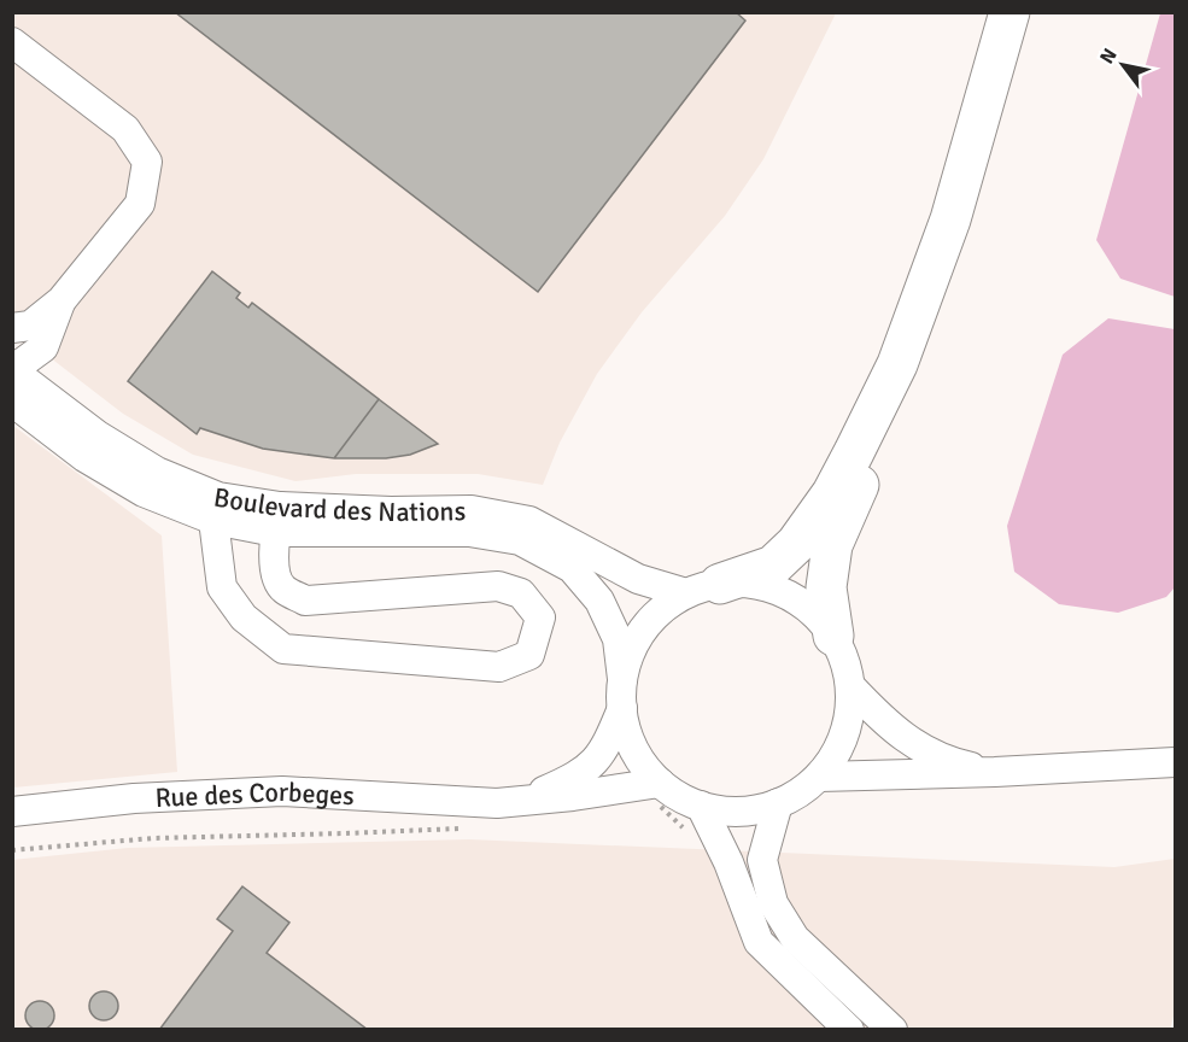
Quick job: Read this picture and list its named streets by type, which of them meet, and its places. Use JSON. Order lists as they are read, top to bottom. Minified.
{"streets":{"street":["Boulevard des Nations","Rue des Corbeges"]},"crossings":[["Boulevard des Nations","Rue des Corbeges"]],"north":"top left"}
